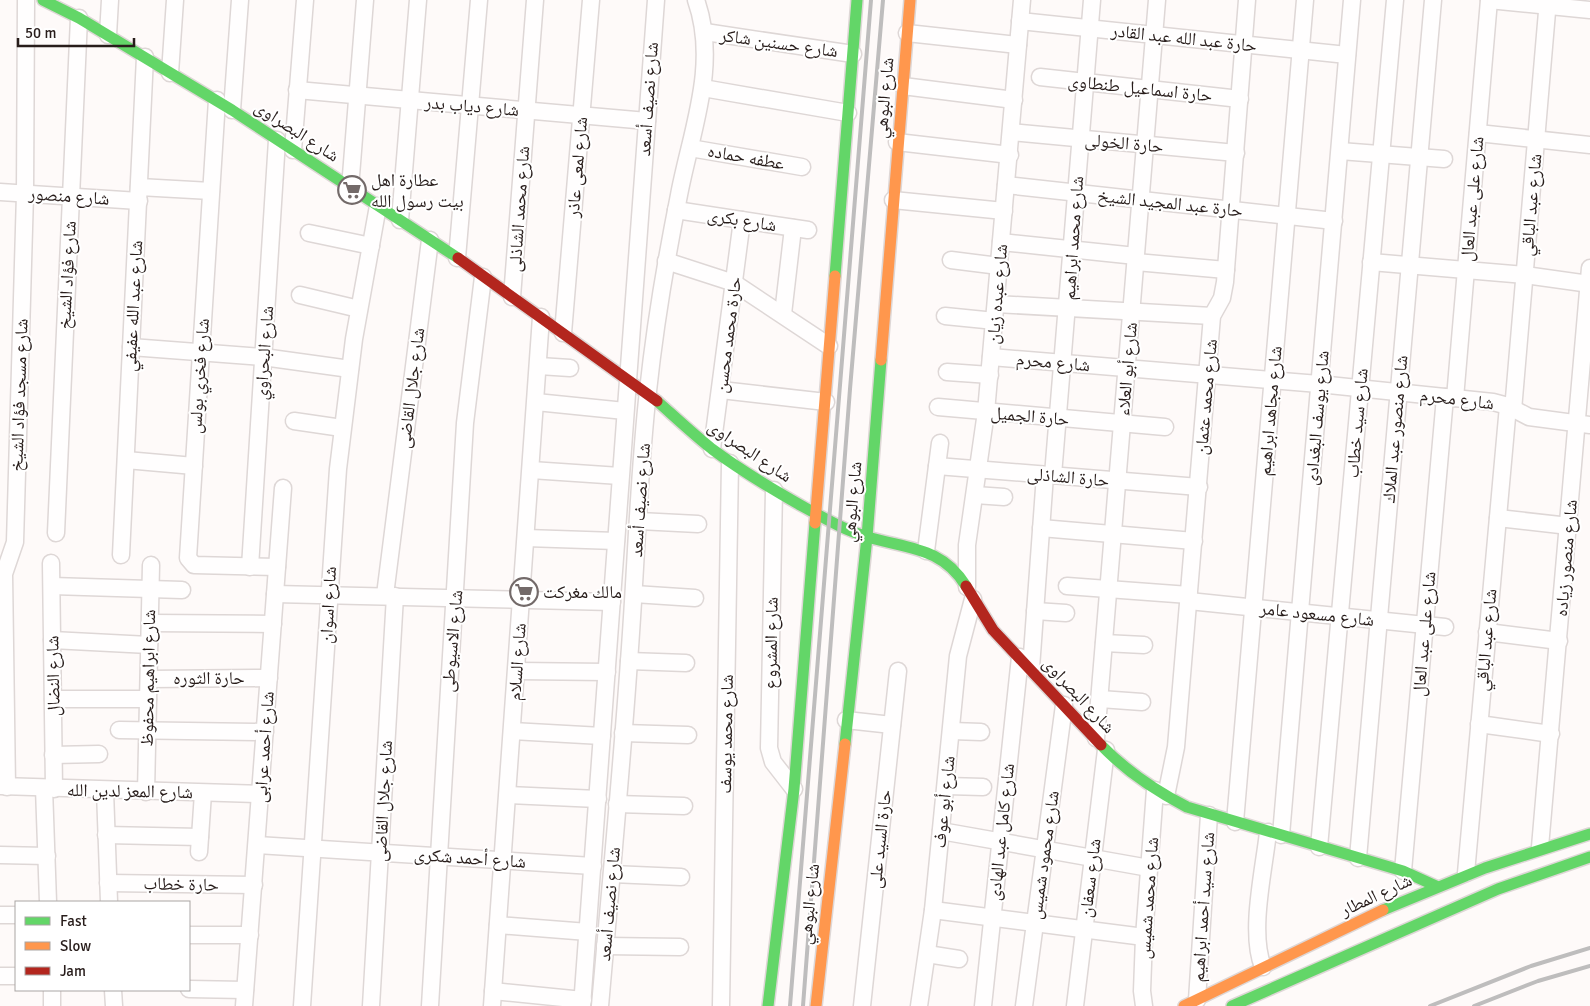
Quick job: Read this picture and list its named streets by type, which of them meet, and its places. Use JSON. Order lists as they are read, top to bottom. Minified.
{"streets":{"street":["حارة عبد الله عبد القادر","شارع حسنين شاكر","حارة اسماعيل طنطاوى","شارع البوهي","شارع نصيف أسعد","شارع دياب بدر","شارع البصراوى","حارة الخولى","عطفه حماده","شارع لمعى عاذر","شارع منصور","شارع على عبد العال","حارة عبد المجيد الشيخ","شارع عبد الباقي","شارع محمد الشاذلى","شارع بكرى","شارع محمد ابراهيم","شارع فؤاد الشيخ","شارع عبده زيان","شارع عبد الله عفيفي","حارة محمد محسن","شارع البحراوي","شارع محرم","شارع أبو العلاء","شارع فخري بولس","شارع جلال القاضى","شارع مسجد فؤاد الشيخ","شارع محمد عثمان","شارع مجاهد ابراهيم","حارة الجميل","شارع يوسف البغدادى","شارع سيد خطاب","شارع منصور عبد الملاك","حارة الشاذلى","شارع منصور زياده","شارع اسوان","شارع مسعود عامر","شارع الاسيوطى","شارع المشروع","شارع السلام","شارع النضال","شارع ابراهيم محفوظ","حارة الثوره","شارع محمد يوسف","شارع أحمد عرابى","شارع المعز لدين الله","شارع أبو عوف","شارع كامل عبد الهادى","حارة السيد على","شارع محمود شميس","شارع أحمد شكرى","شارع سعفان","حارة خطاب","شارع المطار","شارع محمد شميس","شارع سيد أحمد ابراهيم"]},"crossings":[["حارة عبد الله عبد القادر","شارع محمد ابراهيم"],["حارة عبد الله عبد القادر","شارع عبده زيان"],["حارة عبد الله عبد القادر","شارع أبو العلاء"],["حارة عبد الله عبد القادر","شارع محمد عثمان"],["حارة عبد الله عبد القادر","شارع مجاهد ابراهيم"],["حارة عبد الله عبد القادر","شارع يوسف البغدادى"],["شارع حسنين شاكر","شارع البوهي"],["شارع حسنين شاكر","شارع نصيف أسعد"],["حارة اسماعيل طنطاوى","شارع محمد ابراهيم"],["حارة اسماعيل طنطاوى","شارع أبو العلاء"],["حارة اسماعيل طنطاوى","شارع محمد عثمان"],["شارع البوهي","شارع البصراوى"],["شارع البوهي","شارع المشروع"],["شارع نصيف أسعد","شارع دياب بدر"],["شارع نصيف أسعد","شارع البصراوى"],["شارع نصيف أسعد","عطفه حماده"],["شارع نصيف أسعد","شارع بكرى"],["شارع نصيف أسعد","شارع أحمد شكرى"],["شارع دياب بدر","شارع لمعى عاذر"],["شارع دياب بدر","شارع محمد الشاذلى"],["شارع البصراوى","شارع لمعى عاذر"],["شارع البصراوى","شارع على عبد العال"],["شارع البصراوى","شارع محمد الشاذلى"],["شارع البصراوى","شارع محمد ابراهيم"],["شارع البصراوى","شارع فؤاد الشيخ"],["شارع البصراوى","شارع عبده زيان"],["شارع البصراوى","شارع عبد الله عفيفي"],["شارع البصراوى","حارة محمد محسن"],["شارع البصراوى","شارع البحراوي"],["شارع البصراوى","شارع أبو العلاء"],["شارع البصراوى","شارع فخري بولس"],["شارع البصراوى","شارع جلال القاضى"],["شارع البصراوى","شارع محمد عثمان"],["شارع البصراوى","شارع مجاهد ابراهيم"],["شارع البصراوى","شارع يوسف البغدادى"],["شارع البصراوى","شارع سيد خطاب"],["شارع البصراوى","شارع منصور عبد الملاك"],["شارع البصراوى","شارع اسوان"],["شارع البصراوى","شارع الاسيوطى"],["شارع البصراوى","شارع المشروع"],["شارع البصراوى","شارع السلام"],["شارع البصراوى","شارع محمد يوسف"],["شارع البصراوى","شارع أبو عوف"],["شارع البصراوى","شارع كامل عبد الهادى"],["شارع البصراوى","شارع محمود شميس"],["شارع البصراوى","شارع سعفان"],["شارع البصراوى","شارع المطار"],["شارع البصراوى","شارع محمد شميس"],["شارع البصراوى","شارع سيد أحمد ابراهيم"],["حارة الخولى","شارع محمد ابراهيم"],["حارة الخولى","شارع عبده زيان"],["حارة الخولى","شارع أبو العلاء"],["حارة الخولى","شارع محمد عثمان"],["شارع منصور","شارع فؤاد الشيخ"],["شارع منصور","شارع عبد الله عفيفي"],["شارع منصور","شارع فخري بولس"],["شارع منصور","شارع مسجد فؤاد الشيخ"],["شارع على عبد العال","شارع محرم"],["شارع على عبد العال","شارع مسعود عامر"],["حارة عبد المجيد الشيخ","شارع محمد ابراهيم"],["حارة عبد المجيد الشيخ","شارع عبده زيان"],["حارة عبد المجيد الشيخ","شارع أبو العلاء"],["حارة عبد المجيد الشيخ","شارع محمد عثمان"],["حارة عبد المجيد الشيخ","شارع مجاهد ابراهيم"],["حارة عبد المجيد الشيخ","شارع يوسف البغدادى"],["شارع عبد الباقي","شارع محرم"],["شارع عبد الباقي","شارع المطار"],["شارع بكرى","حارة محمد محسن"],["شارع محمد ابراهيم","شارع محرم"],["شارع محمد ابراهيم","حارة الجميل"],["شارع محمد ابراهيم","حارة الشاذلى"],["شارع محمد ابراهيم","شارع كامل عبد الهادى"],["شارع عبده زيان","شارع محرم"],["شارع عبده زيان","حارة الجميل"],["شارع عبده زيان","حارة الشاذلى"],["شارع عبده زيان","شارع أبو عوف"],["شارع البحراوي","شارع فخري بولس"],["شارع محرم","شارع أبو العلاء"],["شارع محرم","شارع محمد عثمان"],["شارع محرم","شارع مجاهد ابراهيم"],["شارع محرم","شارع يوسف البغدادى"],["شارع محرم","شارع سيد خطاب"],["شارع محرم","شارع منصور عبد الملاك"],["شارع محرم","شارع منصور زياده"],["شارع أبو العلاء","حارة الجميل"],["شارع أبو العلاء","حارة الشاذلى"],["شارع أبو العلاء","شارع مسعود عامر"],["شارع أبو العلاء","شارع سعفان"],["شارع فخري بولس","شارع أحمد عرابى"],["شارع جلال القاضى","شارع أحمد شكرى"],["شارع مسجد فؤاد الشيخ","شارع المعز لدين الله"],["شارع محمد عثمان","حارة الشاذلى"],["شارع محمد عثمان","شارع مسعود عامر"],["شارع محمد عثمان","شارع محمد شميس"],["شارع مجاهد ابراهيم","شارع مسعود عامر"],["شارع يوسف البغدادى","شارع مسعود عامر"],["شارع يوسف البغدادى","شارع المطار"],["شارع سيد خطاب","شارع مسعود عامر"],["شارع منصور عبد الملاك","شارع مسعود عامر"],["شارع منصور زياده","شارع المطار"],["شارع اسوان","شارع أحمد شكرى"],["شارع الاسيوطى","شارع أحمد شكرى"],["شارع السلام","شارع أحمد شكرى"],["شارع النضال","شارع المعز لدين الله"],["شارع ابراهيم محفوظ","حارة الثوره"],["شارع ابراهيم محفوظ","شارع المعز لدين الله"],["حارة الثوره","شارع أحمد عرابى"],["شارع أحمد عرابى","شارع المعز لدين الله"],["شارع أحمد عرابى","شارع أحمد شكرى"],["شارع أحمد عرابى","حارة خطاب"],["شارع المطار","شارع سيد أحمد ابراهيم"]],"places":{"supermarket":["عطارة اهل بيت رسول الله","مالك مغركت"]},"legend":["Fast","Slow","Jam"],"scale_bar":"50 m"}
